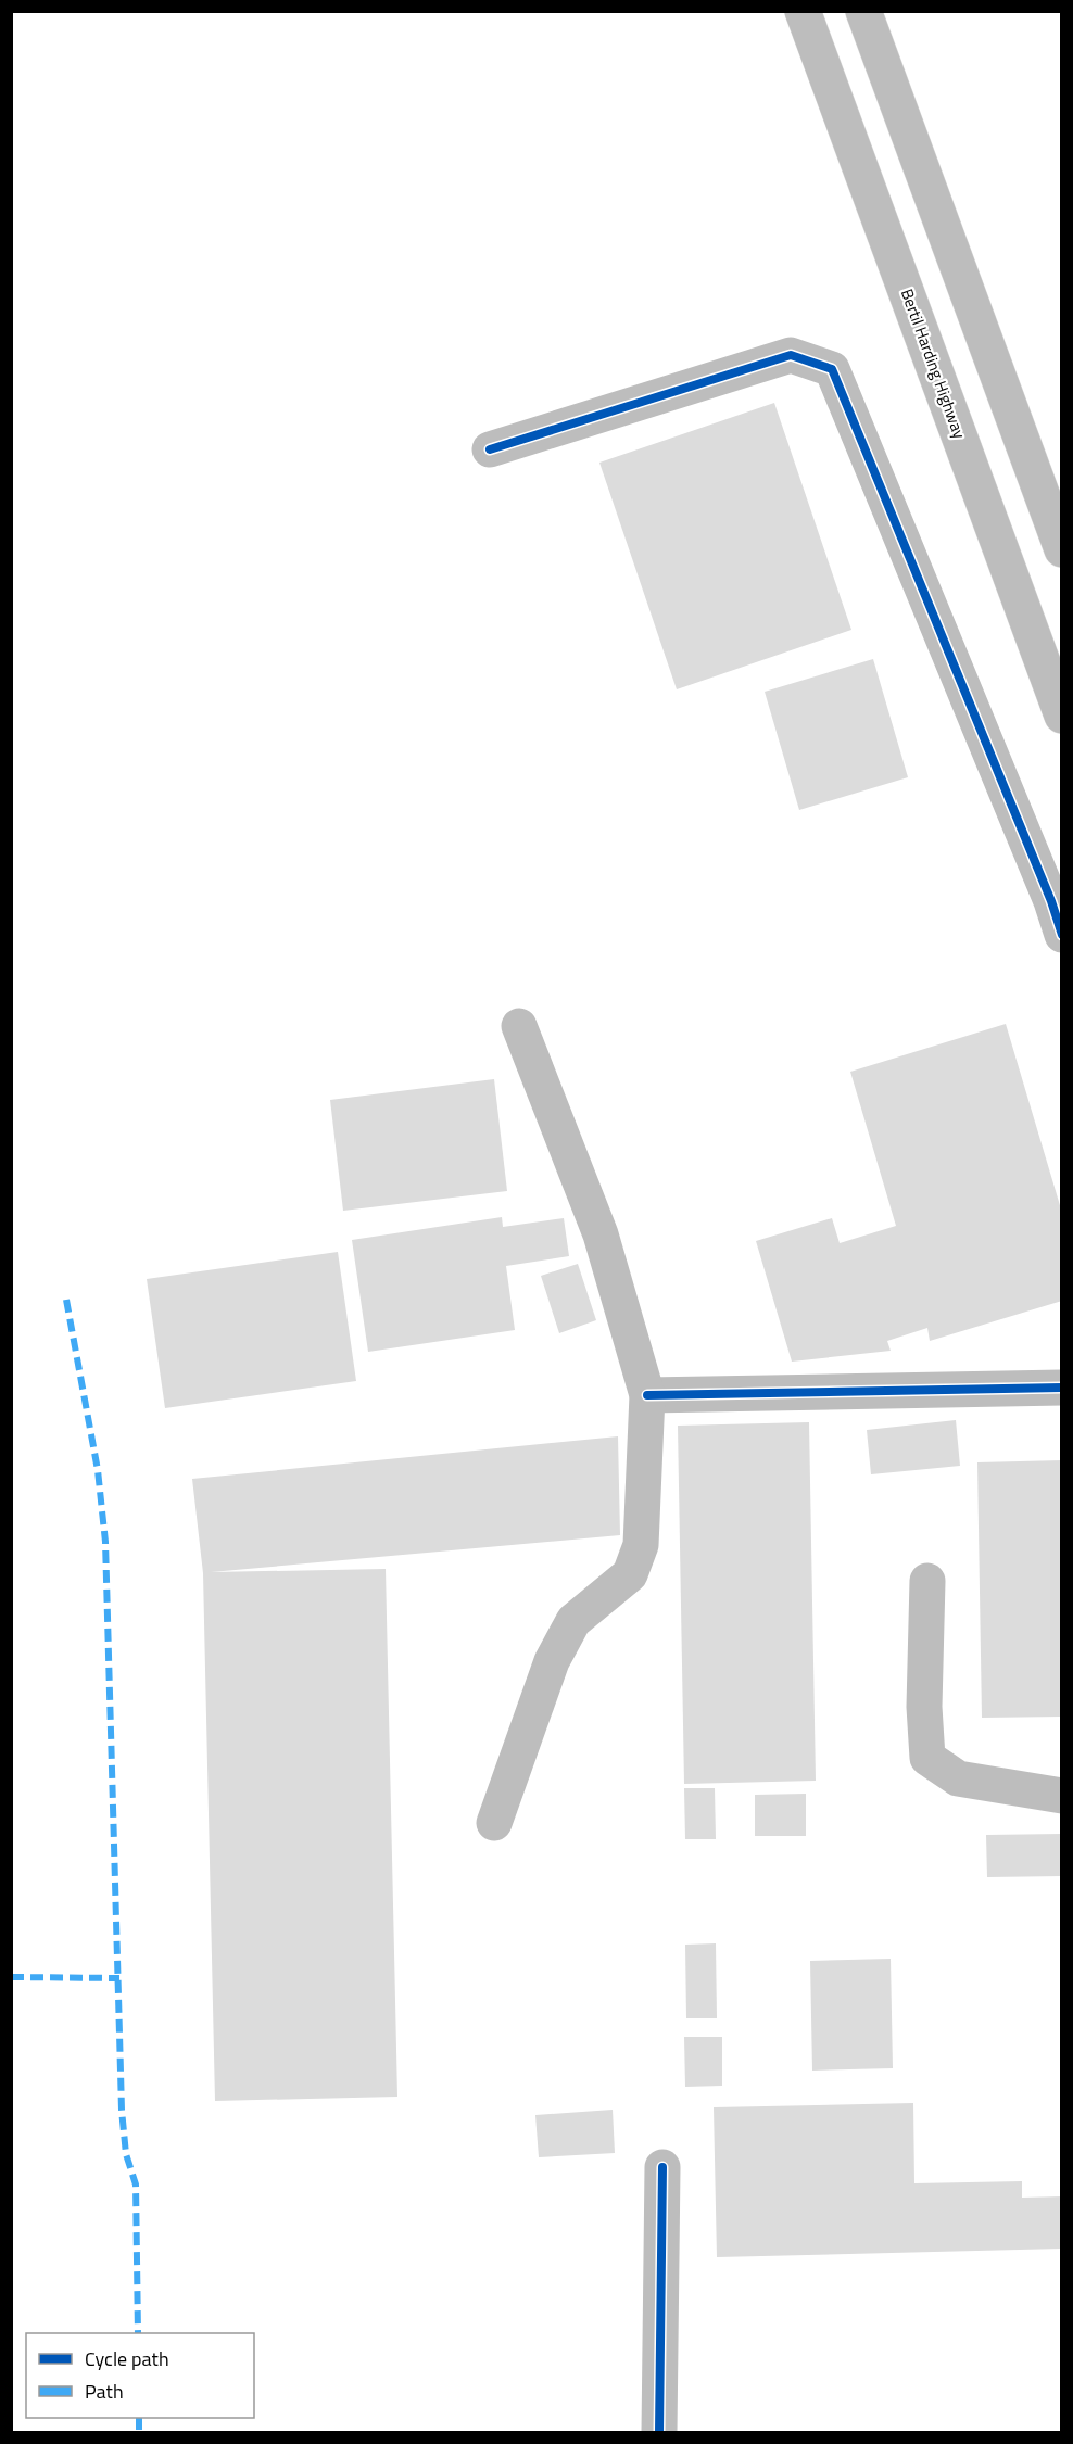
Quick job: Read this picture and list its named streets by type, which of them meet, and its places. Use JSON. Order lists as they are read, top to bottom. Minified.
{"streets":{"street":["Bertil Harding Highway"]},"legend":["Cycle path","Path"]}
